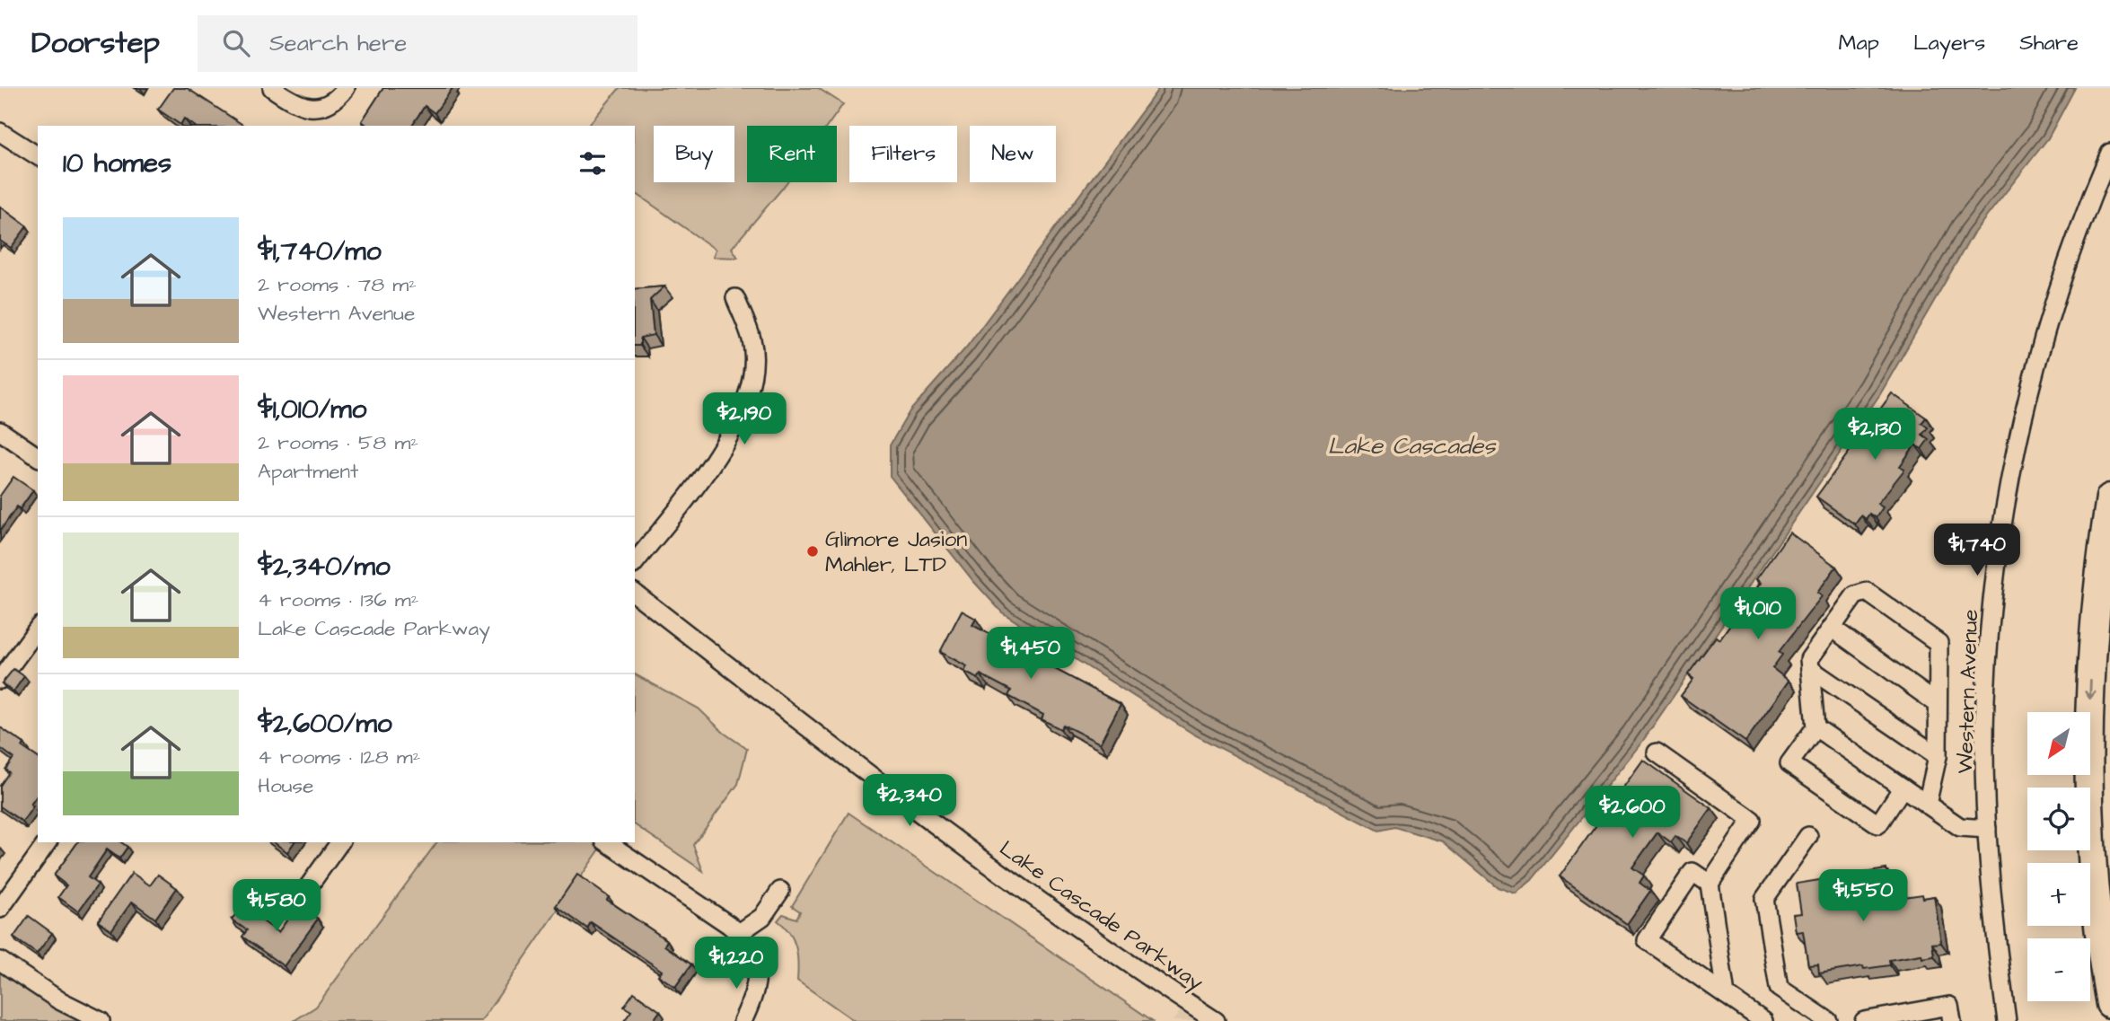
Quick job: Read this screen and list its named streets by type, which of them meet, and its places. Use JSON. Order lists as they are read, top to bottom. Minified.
{"streets":{"street":["Western Avenue","Lake Cascade Parkway"]},"water":["Lake Cascades"],"places":["Glimore Jasion Mahler, LTD"],"north":"bottom left","page":{"header":"Doorstep","search":"Search here","nav":["Map","Layers","Share"],"chip":["Buy","Rent","Filters","New"],"heading":"10 homes","list":[{"name":"$1,740/mo","note":"2 rooms · 78 m² · Western Avenue"},{"name":"$1,010/mo","note":"2 rooms · 58 m² · Apartment"},{"name":"$2,340/mo","note":"4 rooms · 136 m² · Lake Cascade Parkway"},{"name":"$2,600/mo","note":"4 rooms · 128 m² · House"}],"price":["$2,190","$2,130","$1,740","$1,010","$1,450","$2,340","$2,600","$1,550","$1,580","$1,220"],"map_buttons":["+","−"]}}
